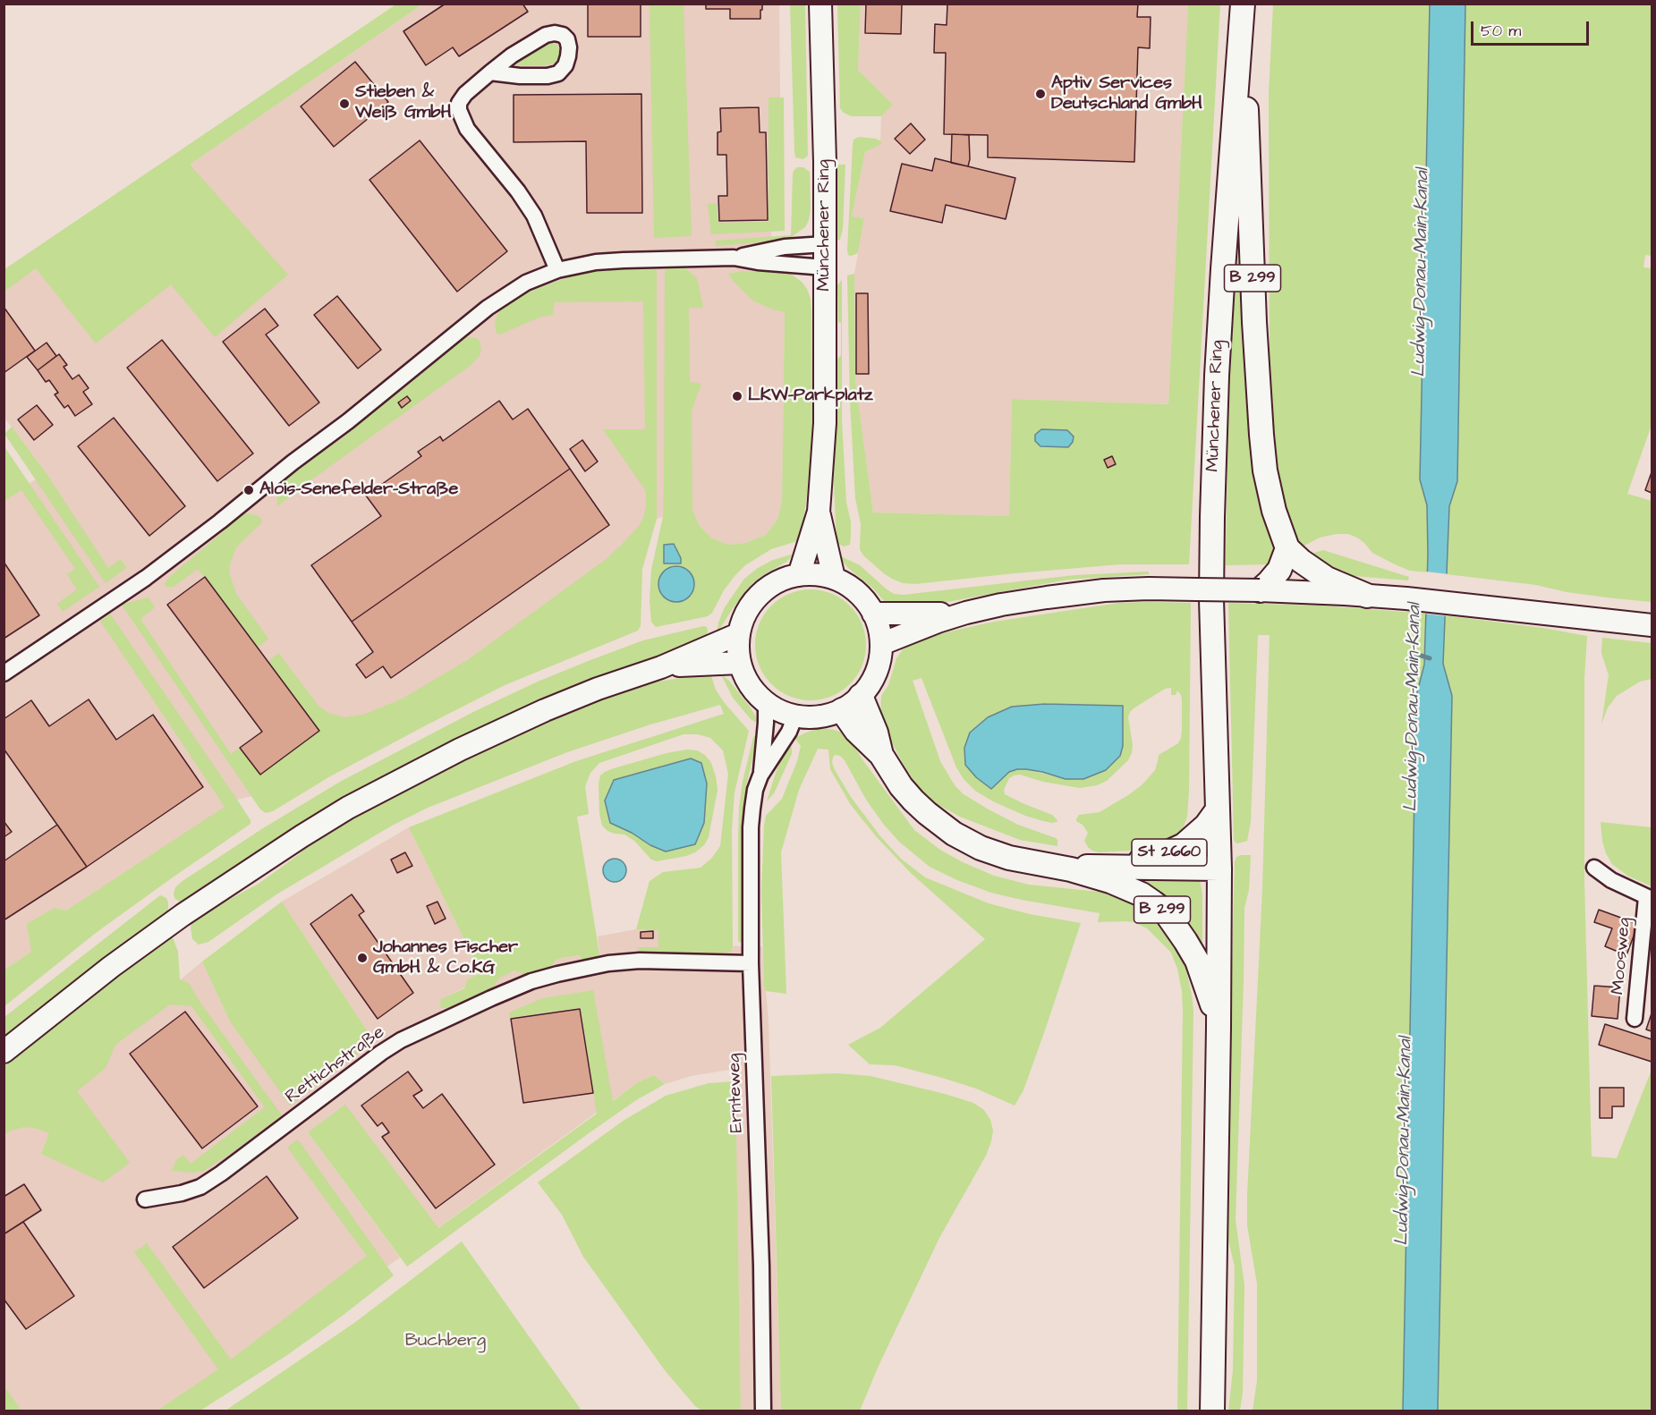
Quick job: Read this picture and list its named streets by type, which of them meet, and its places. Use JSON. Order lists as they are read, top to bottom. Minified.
{"streets":{"main road":["Münchener Ring","B 299","St 2660"],"street":["Moosweg","Rettichstraße","Ernteweg"]},"crossings":[["Münchener Ring","B 299"],["Münchener Ring","St 2660"],["Münchener Ring","Ernteweg"],["B 299","St 2660"],["Rettichstraße","Ernteweg"]],"water":["Ludwig-Donau-Main-Kanal"],"parks":["Buchberg"],"places":["Aptiv Services Deutschland GmbH","Stieben & Weiß GmbH","LKW-Parkplatz","Alois-Senefelder-Straße","Johannes Fischer GmbH & Co.KG"],"scale_bar":"50 m"}
